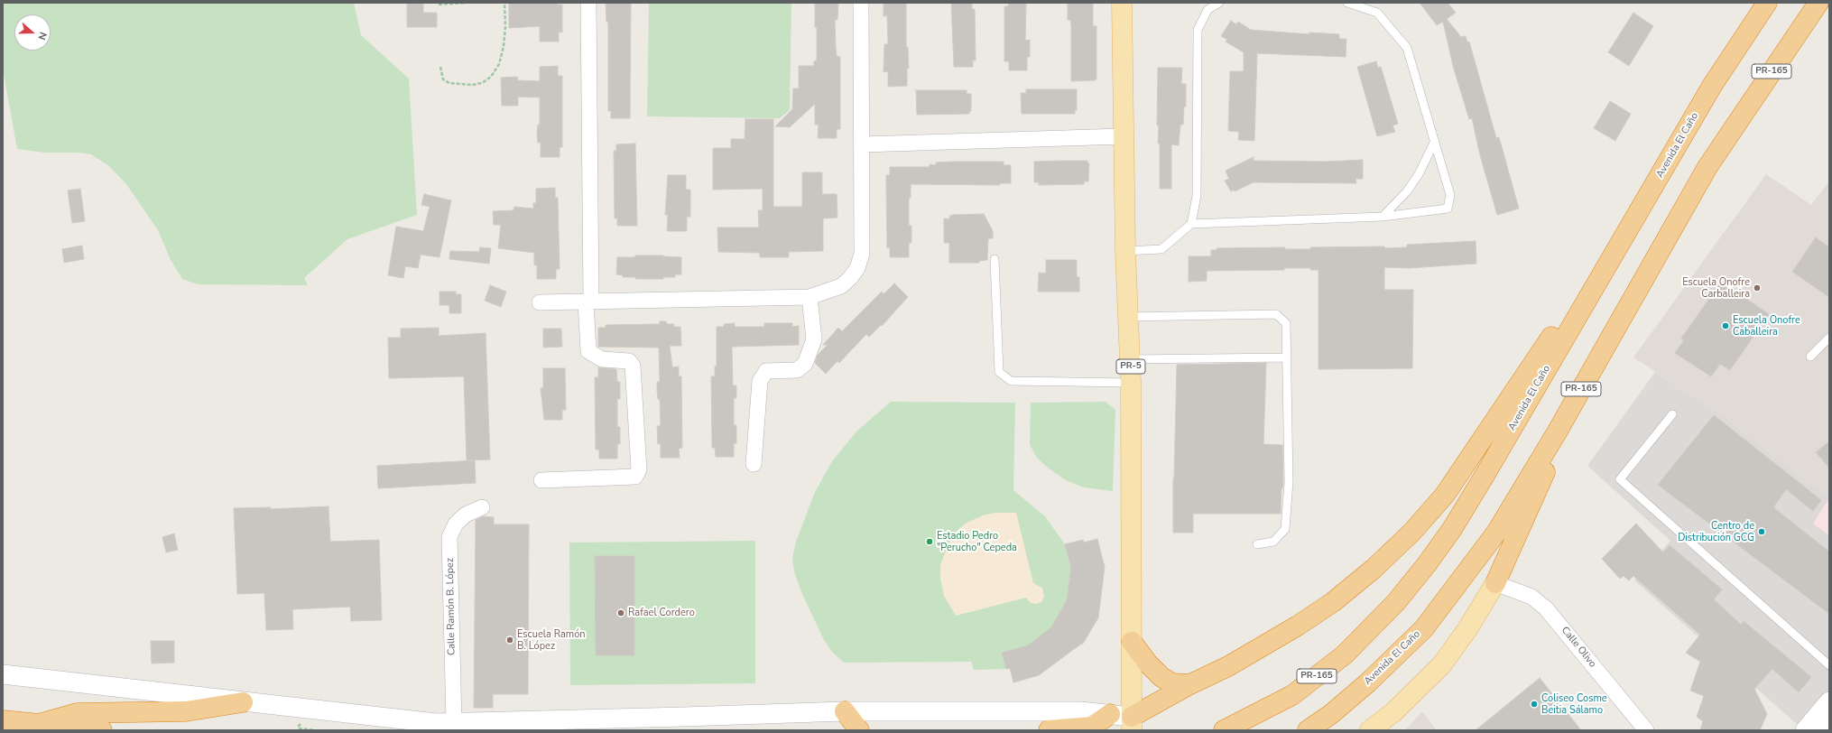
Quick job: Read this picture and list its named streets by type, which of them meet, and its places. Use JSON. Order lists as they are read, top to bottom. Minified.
{"streets":{"highway":["PR-165","Avenida El Caño"],"main road":["PR-5"],"street":["Calle Ramón B. López","Calle Olivo"]},"places":["Escuela Onofre Carballeira","Escuela Onofre Caballeira","Centro de Distribución GCG","Estadio Pedro \"Perucho\" Cepeda","Rafael Cordero","Escuela Ramón B. López","Coliseo Cosme Beitia Sálamo"],"north":"right"}
